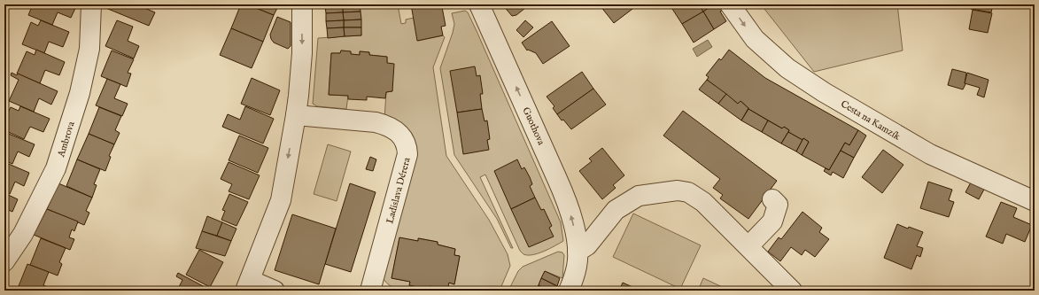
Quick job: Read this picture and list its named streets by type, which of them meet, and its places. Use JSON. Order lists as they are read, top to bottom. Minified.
{"streets":{"street":["Cesta na Kamzík","Guothova","Ambrova","Ladislava Dérera"]},"one_way":["Cesta na Kamzík","Guothova"]}
